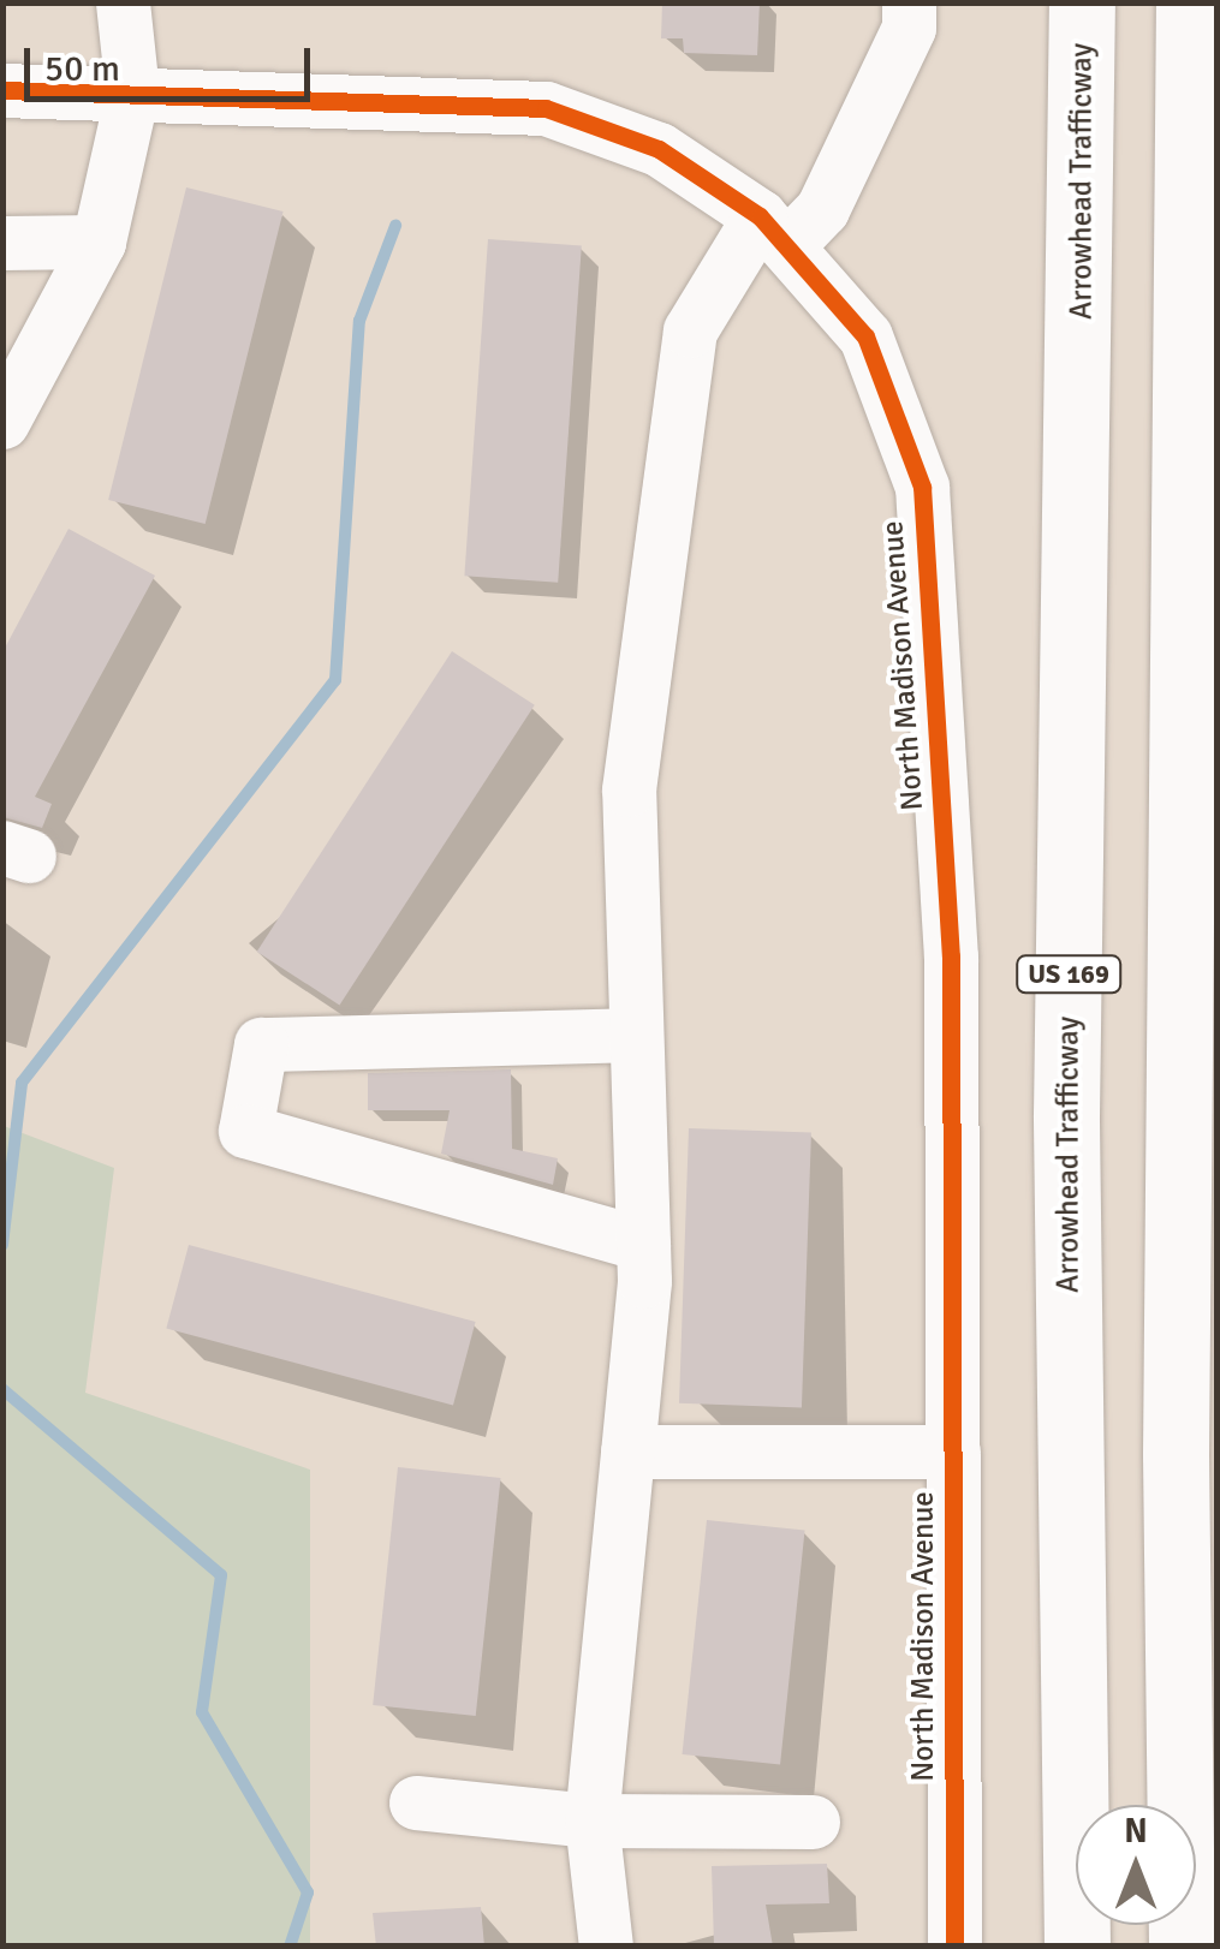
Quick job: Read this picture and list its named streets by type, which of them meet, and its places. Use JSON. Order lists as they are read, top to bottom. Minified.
{"streets":{"highway":["Arrowhead Trafficway","US 169"],"street":["North Madison Avenue"]},"scale_bar":"50 m","north":"top"}
